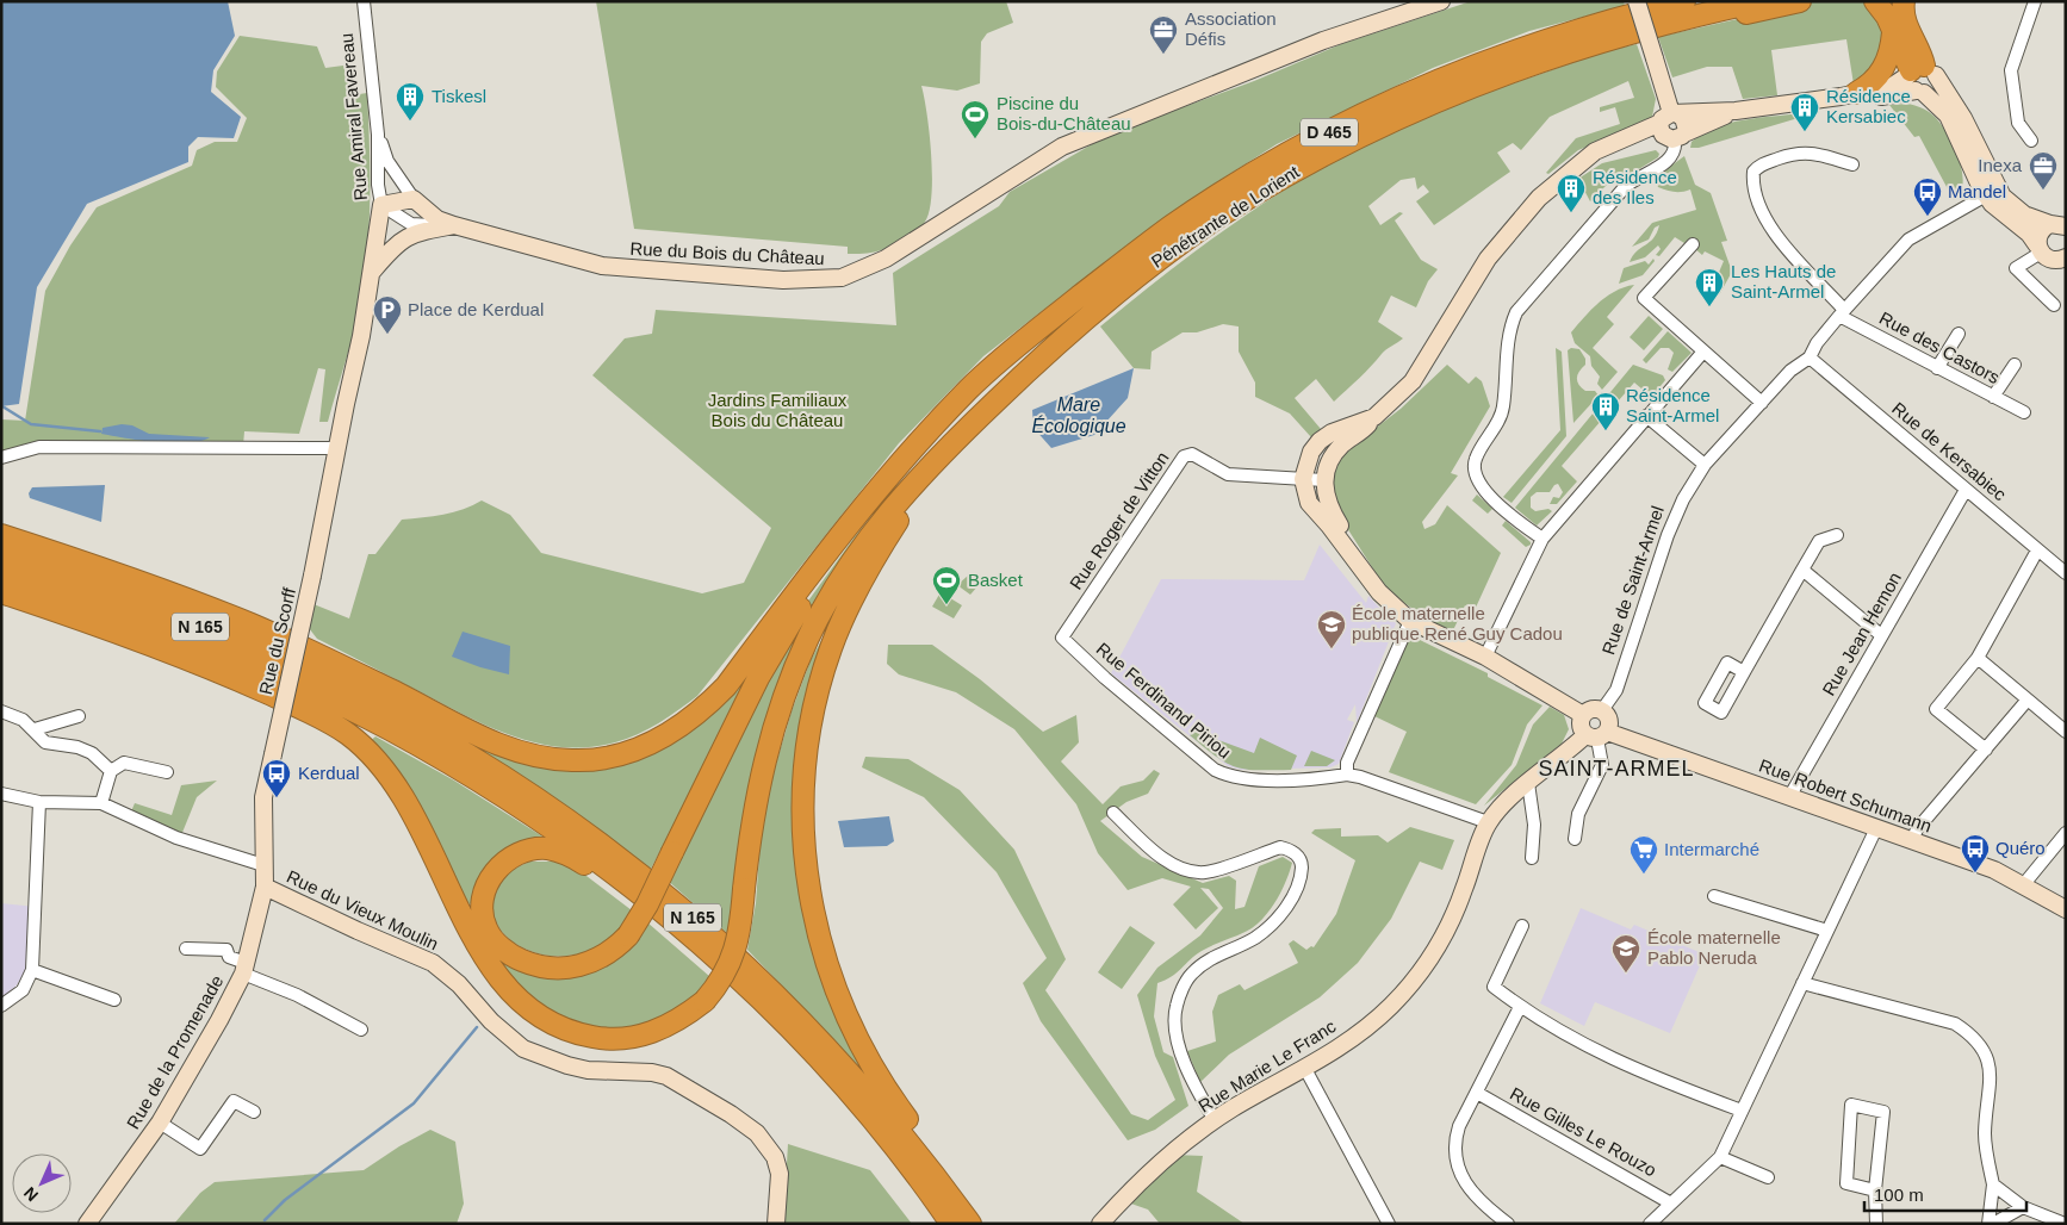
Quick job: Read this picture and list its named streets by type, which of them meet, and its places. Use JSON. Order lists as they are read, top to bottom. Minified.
{"streets":{"highway":["D 465","Pénétrante de Lorient","N 165"],"street":["Rue Amiral Favereau","Rue du Bois du Château","Rue des Castors","Rue de Kersabiec","Rue Roger de Vitton","Rue de Saint-Armel","Rue Jean Hemon","Rue du Scorff","Rue Ferdinand Piriou","Rue Robert Schumann","Rue du Vieux Moulin","Rue de la Promenade","Rue Marie Le Franc","Rue Gilles Le Rouzo"]},"crossings":[["Rue Amiral Favereau","Rue du Bois du Château"],["Rue Amiral Favereau","Rue du Scorff"],["Rue des Castors","Rue de Saint-Armel"],["Rue de Kersabiec","Rue de Saint-Armel"],["Rue de Kersabiec","Rue Jean Hemon"],["Rue Roger de Vitton","Rue Ferdinand Piriou"],["Rue de Saint-Armel","Rue Robert Schumann"],["Rue de Saint-Armel","Rue Marie Le Franc"],["Rue Jean Hemon","Rue Robert Schumann"],["Rue du Scorff","Rue du Vieux Moulin"],["Rue du Scorff","Rue de la Promenade"],["Rue Ferdinand Piriou","Rue Marie Le Franc"],["Rue Robert Schumann","Rue Marie Le Franc"],["Rue du Vieux Moulin","Rue de la Promenade"]],"districts":["SAINT-ARMEL"],"water":["Mare Écologique"],"parks":["Jardins Familiaux Bois du Château"],"places":{"office":["Association Défis","Inexa"],"building":["Tiskesl","Résidence Kersabiec","Résidence des Iles","Les Hauts de Saint-Armel","Résidence Saint-Armel"],"sports":["Piscine du Bois-du-Château","Basket"],"bus stop":["Mandel","Kerdual","Quéro"],"parking":["Place de Kerdual"],"school or university":["École maternelle publique René Guy Cadou","École maternelle Pablo Neruda"],"supermarket":["Intermarché"]},"scale_bar":"100 m","north":"bottom left"}
